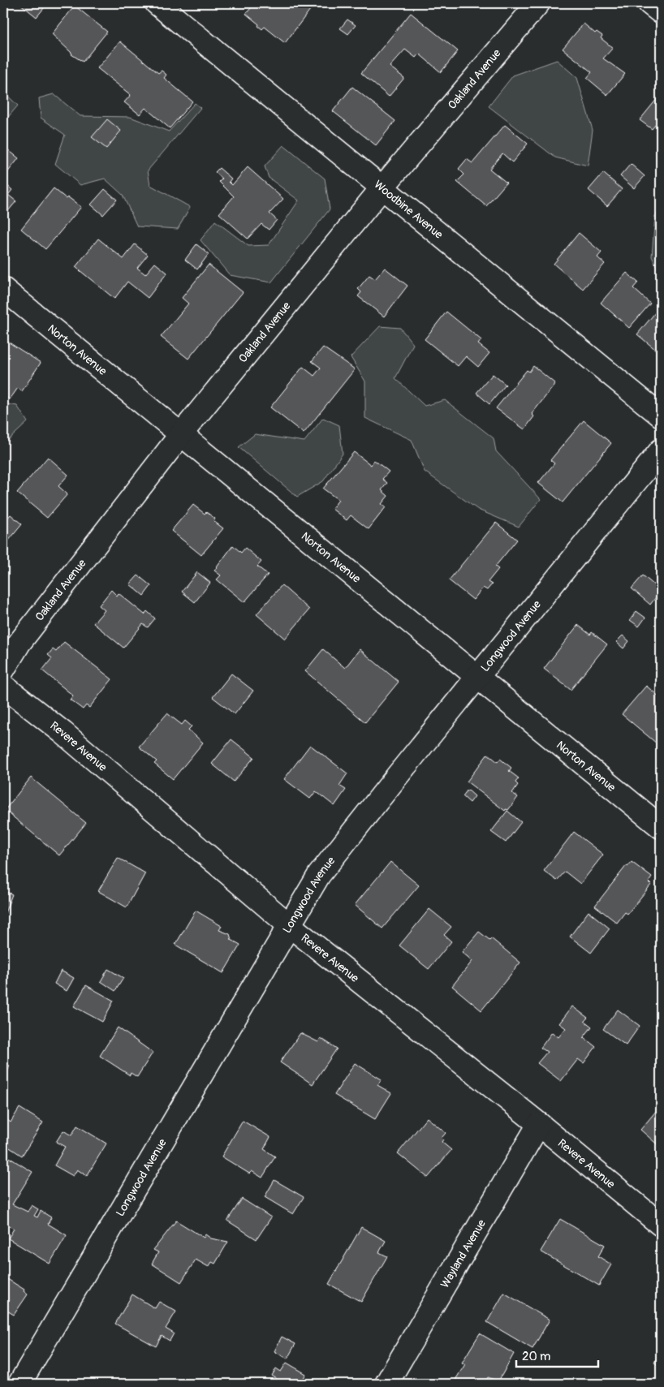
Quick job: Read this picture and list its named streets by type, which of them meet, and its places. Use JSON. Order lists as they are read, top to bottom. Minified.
{"streets":{"street":["Oakland Avenue","Woodbine Avenue","Norton Avenue","Longwood Avenue","Revere Avenue","Wayland Avenue"]},"crossings":[["Oakland Avenue","Woodbine Avenue"],["Oakland Avenue","Norton Avenue"],["Norton Avenue","Longwood Avenue"],["Longwood Avenue","Revere Avenue"],["Revere Avenue","Wayland Avenue"]],"scale_bar":"20 m"}
